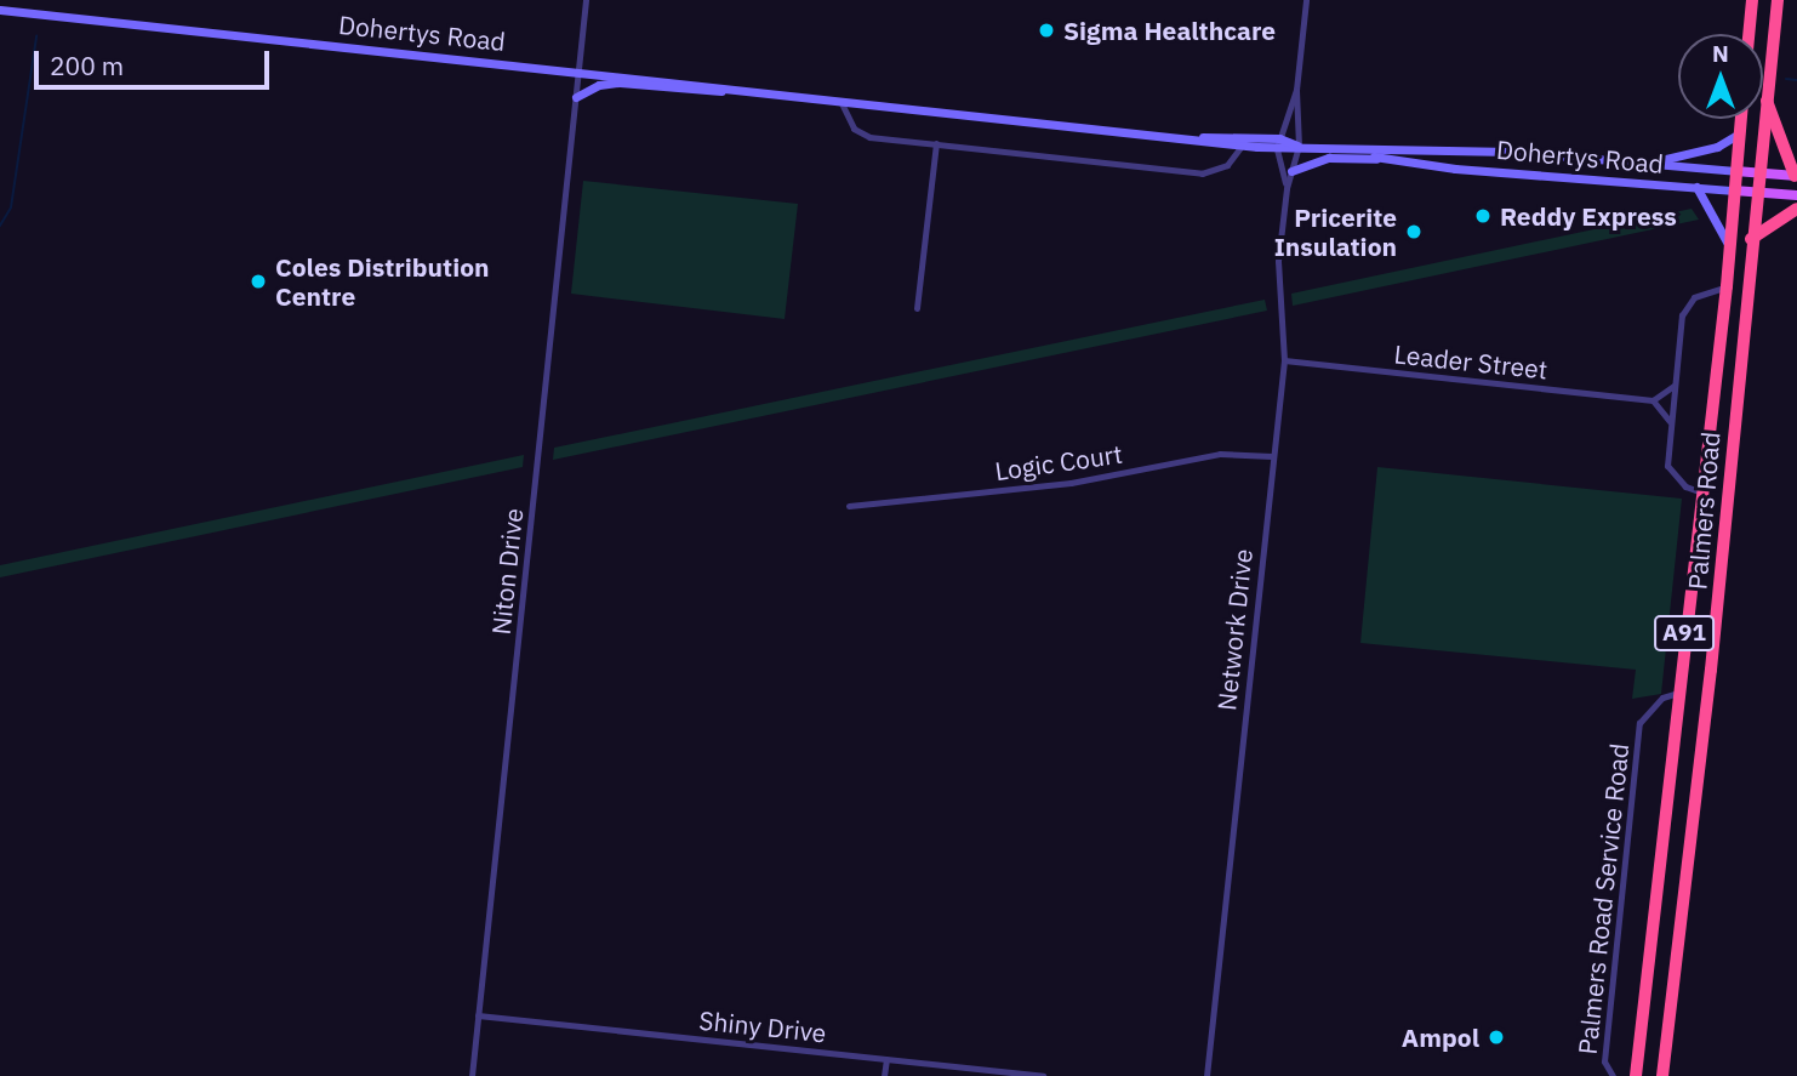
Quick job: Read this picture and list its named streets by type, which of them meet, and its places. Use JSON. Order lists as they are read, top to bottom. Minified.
{"streets":{"highway":["Palmers Road","A91"],"main road":["Dohertys Road"],"street":["Leader Street","Logic Court","Niton Drive","Network Drive","Palmers Road Service Road","Shiny Drive"]},"crossings":[["Dohertys Road","Palmers Road"],["Dohertys Road","Niton Drive"],["Dohertys Road","Network Drive"],["Leader Street","Network Drive"],["Logic Court","Network Drive"],["Palmers Road","Palmers Road Service Road"],["Niton Drive","Shiny Drive"]],"places":["Sigma Healthcare","Reddy Express","Pricerite Insulation","Coles Distribution Centre","Ampol"],"scale_bar":"200 m","north":"top"}
